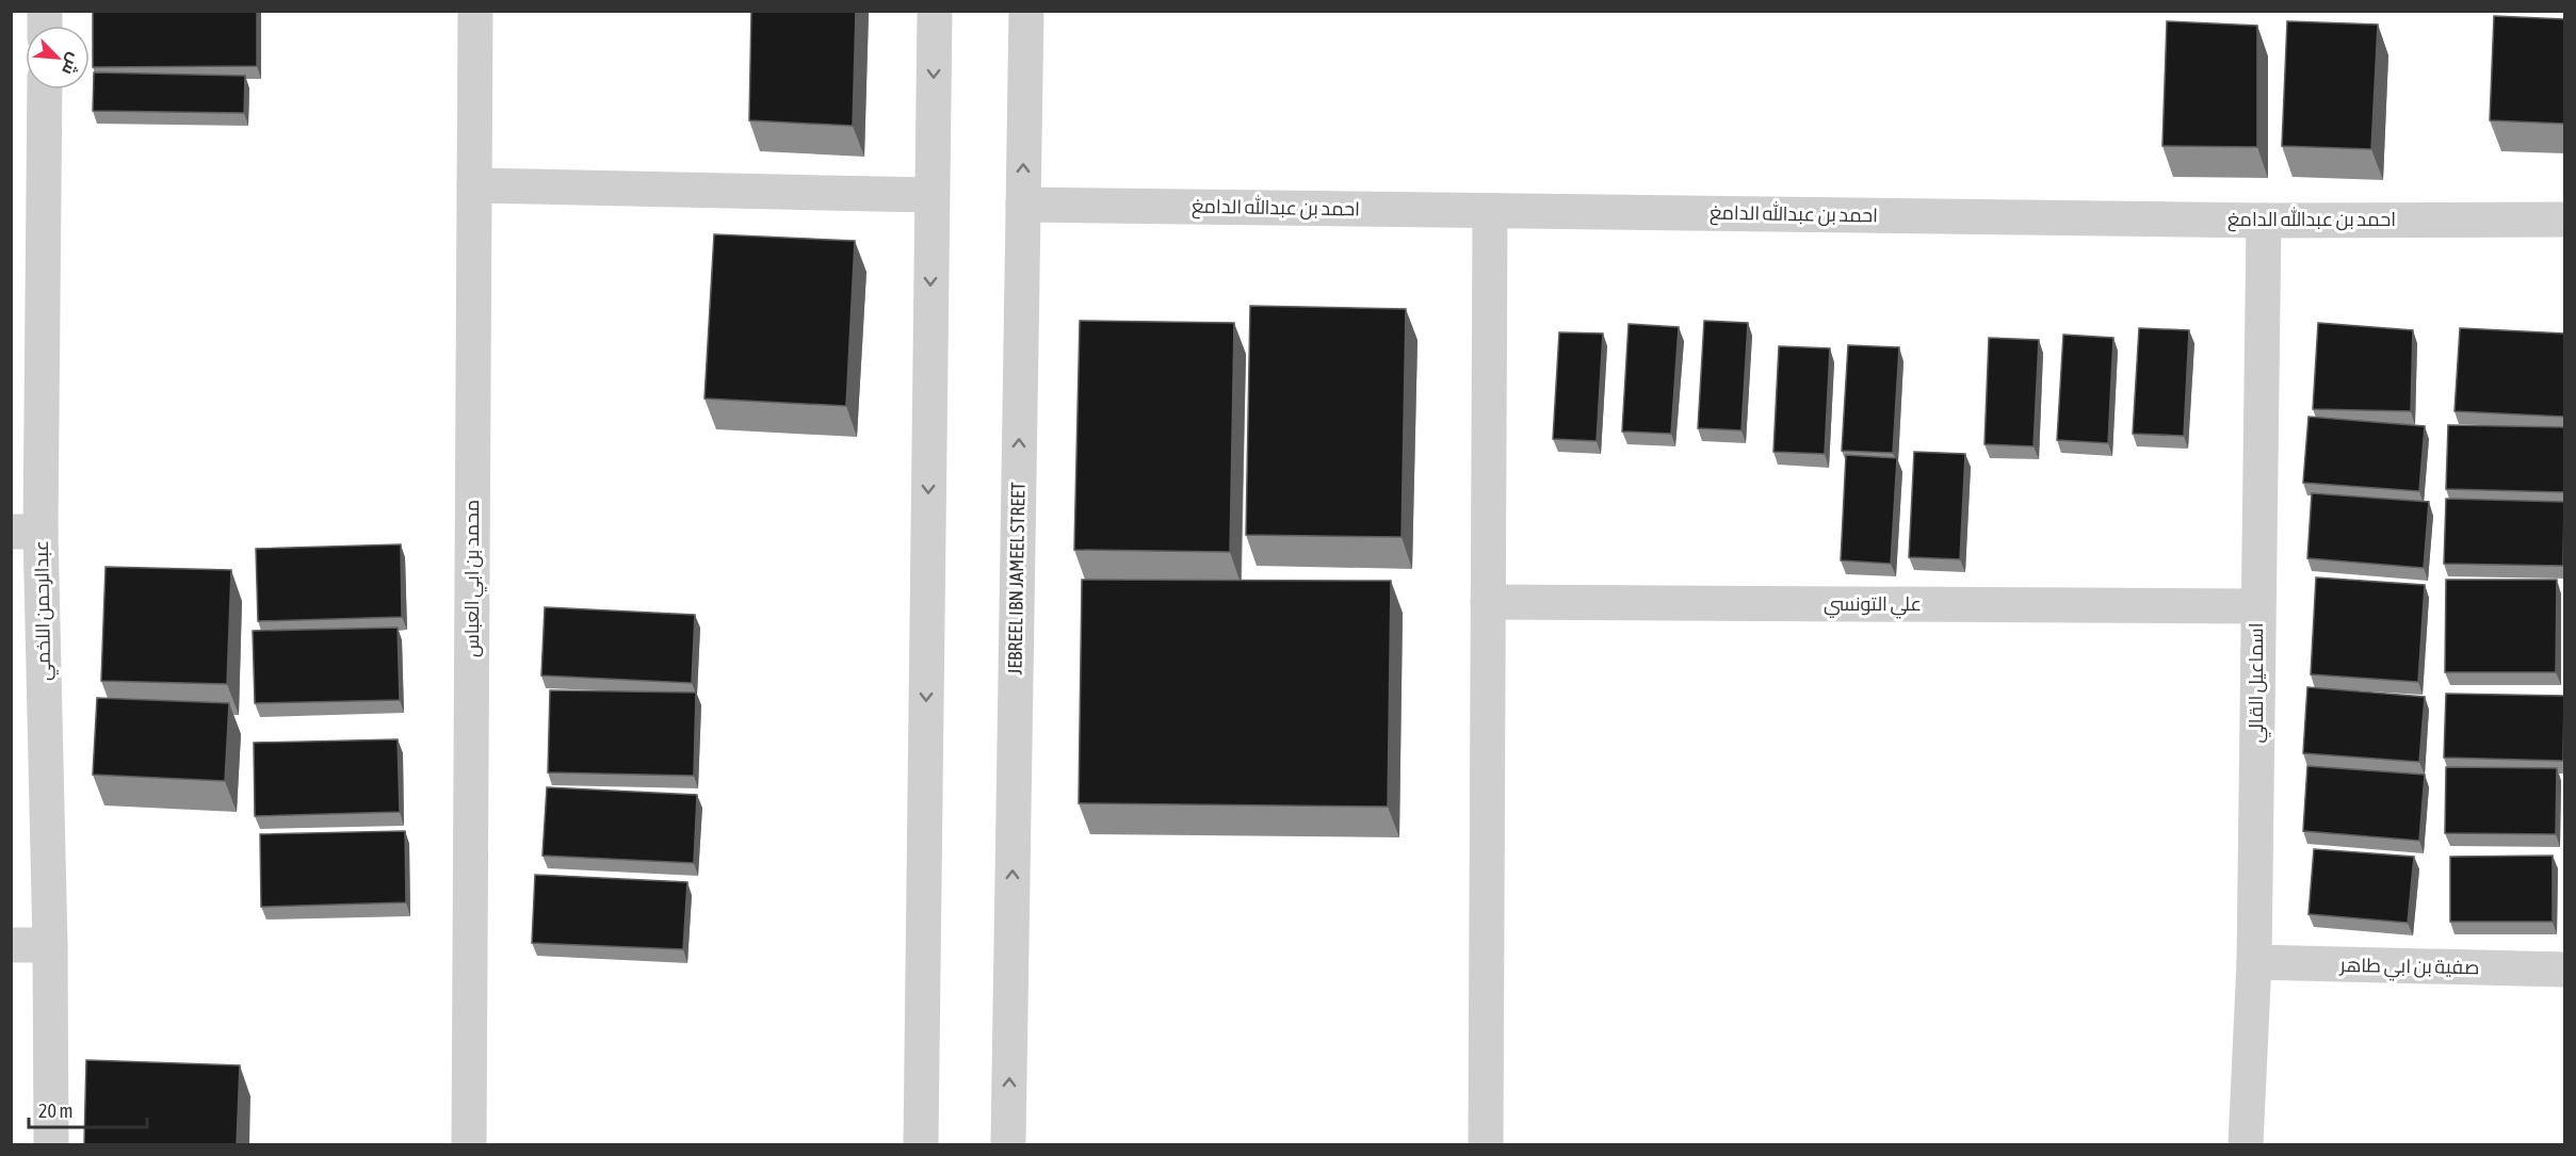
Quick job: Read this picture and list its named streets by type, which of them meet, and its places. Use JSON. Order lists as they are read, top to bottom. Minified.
{"streets":{"street":["احمد بن عبدالله الدامغ","محمد بن ابي العباس","JEBREEL IBN JAMEEL STREET","علي التونسي","عبدالرحمن اللخمي","اسماعيل القالي","صفية بن ابي طاهر"]},"crossings":[["احمد بن عبدالله الدامغ","JEBREEL IBN JAMEEL STREET"],["احمد بن عبدالله الدامغ","اسماعيل القالي"],["علي التونسي","اسماعيل القالي"],["اسماعيل القالي","صفية بن ابي طاهر"]],"scale_bar":"20 m","north":"bottom right"}
